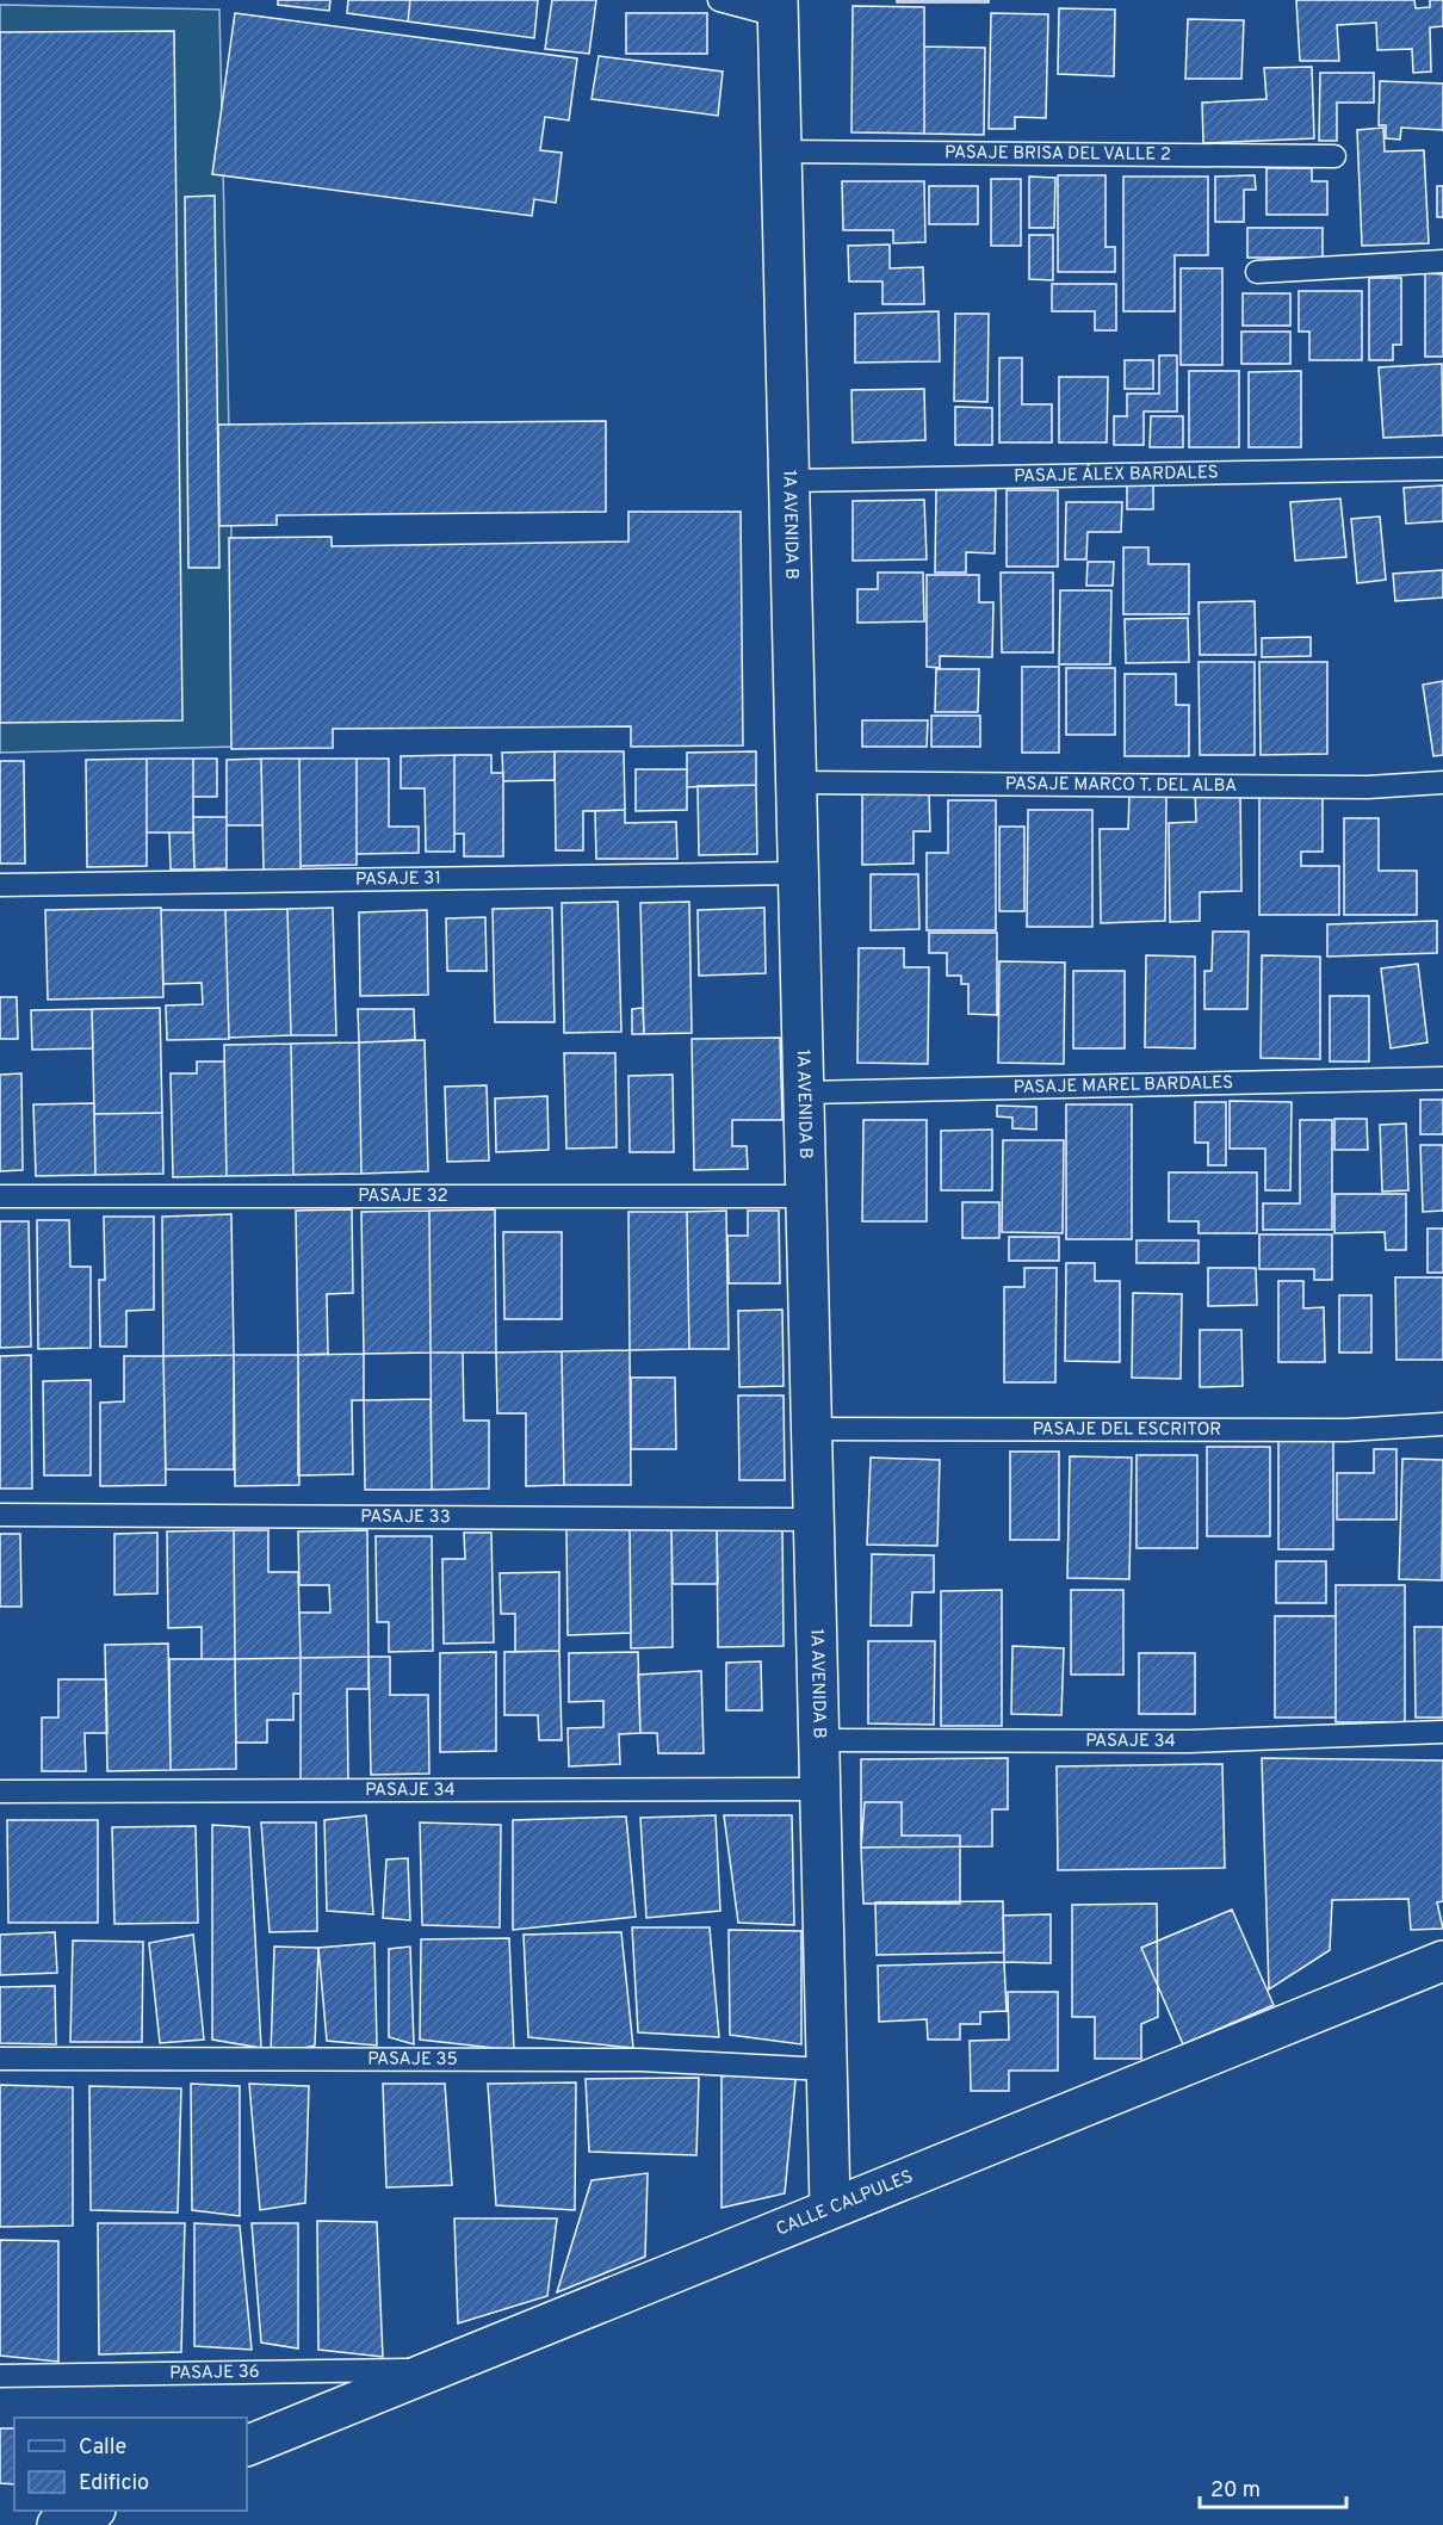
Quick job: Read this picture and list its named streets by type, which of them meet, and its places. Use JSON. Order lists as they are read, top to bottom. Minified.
{"streets":{"street":["1A AVENIDA B","CALLE CALPULES"],"lane":["PASAJE BRISA DEL VALLE 2","PASAJE ÁLEX BARDALES","PASAJE MARCO T. DEL ALBA","PASAJE 31","PASAJE MAREL BARDALES","PASAJE 32","PASAJE DEL ESCRITOR","PASAJE 33","PASAJE 34","PASAJE 35","PASAJE 36"]},"crossings":[["PASAJE BRISA DEL VALLE 2","1A AVENIDA B"],["PASAJE ÁLEX BARDALES","1A AVENIDA B"],["1A AVENIDA B","PASAJE MARCO T. DEL ALBA"],["1A AVENIDA B","PASAJE 31"],["1A AVENIDA B","PASAJE MAREL BARDALES"],["1A AVENIDA B","PASAJE 32"],["1A AVENIDA B","PASAJE DEL ESCRITOR"],["1A AVENIDA B","PASAJE 33"],["1A AVENIDA B","PASAJE 34"],["1A AVENIDA B","PASAJE 35"],["1A AVENIDA B","CALLE CALPULES"],["CALLE CALPULES","PASAJE 36"]],"legend":["Calle","Edificio"],"scale_bar":"20 m"}
